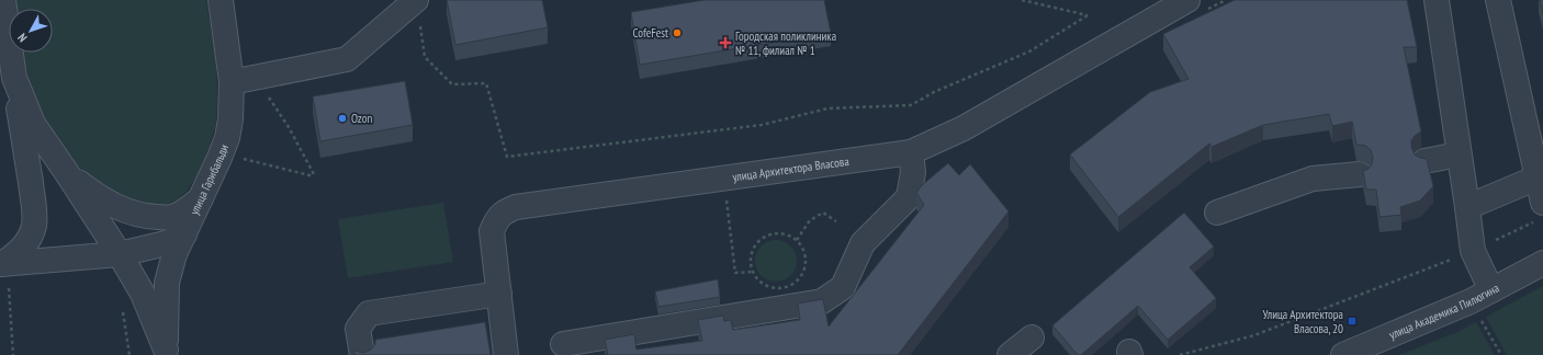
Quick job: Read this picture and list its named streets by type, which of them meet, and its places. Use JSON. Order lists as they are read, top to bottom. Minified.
{"streets":{"street":["улица Архитектора Власова","улица Гарибальди","улица Академика Пилюгина"]},"places":{"other":["CofeFest","Ozon"],"health":["Городская поликлиника № 11, филиал № 1"],"transit":["Улица Архитектора Власова, 20"]},"north":"bottom left"}
